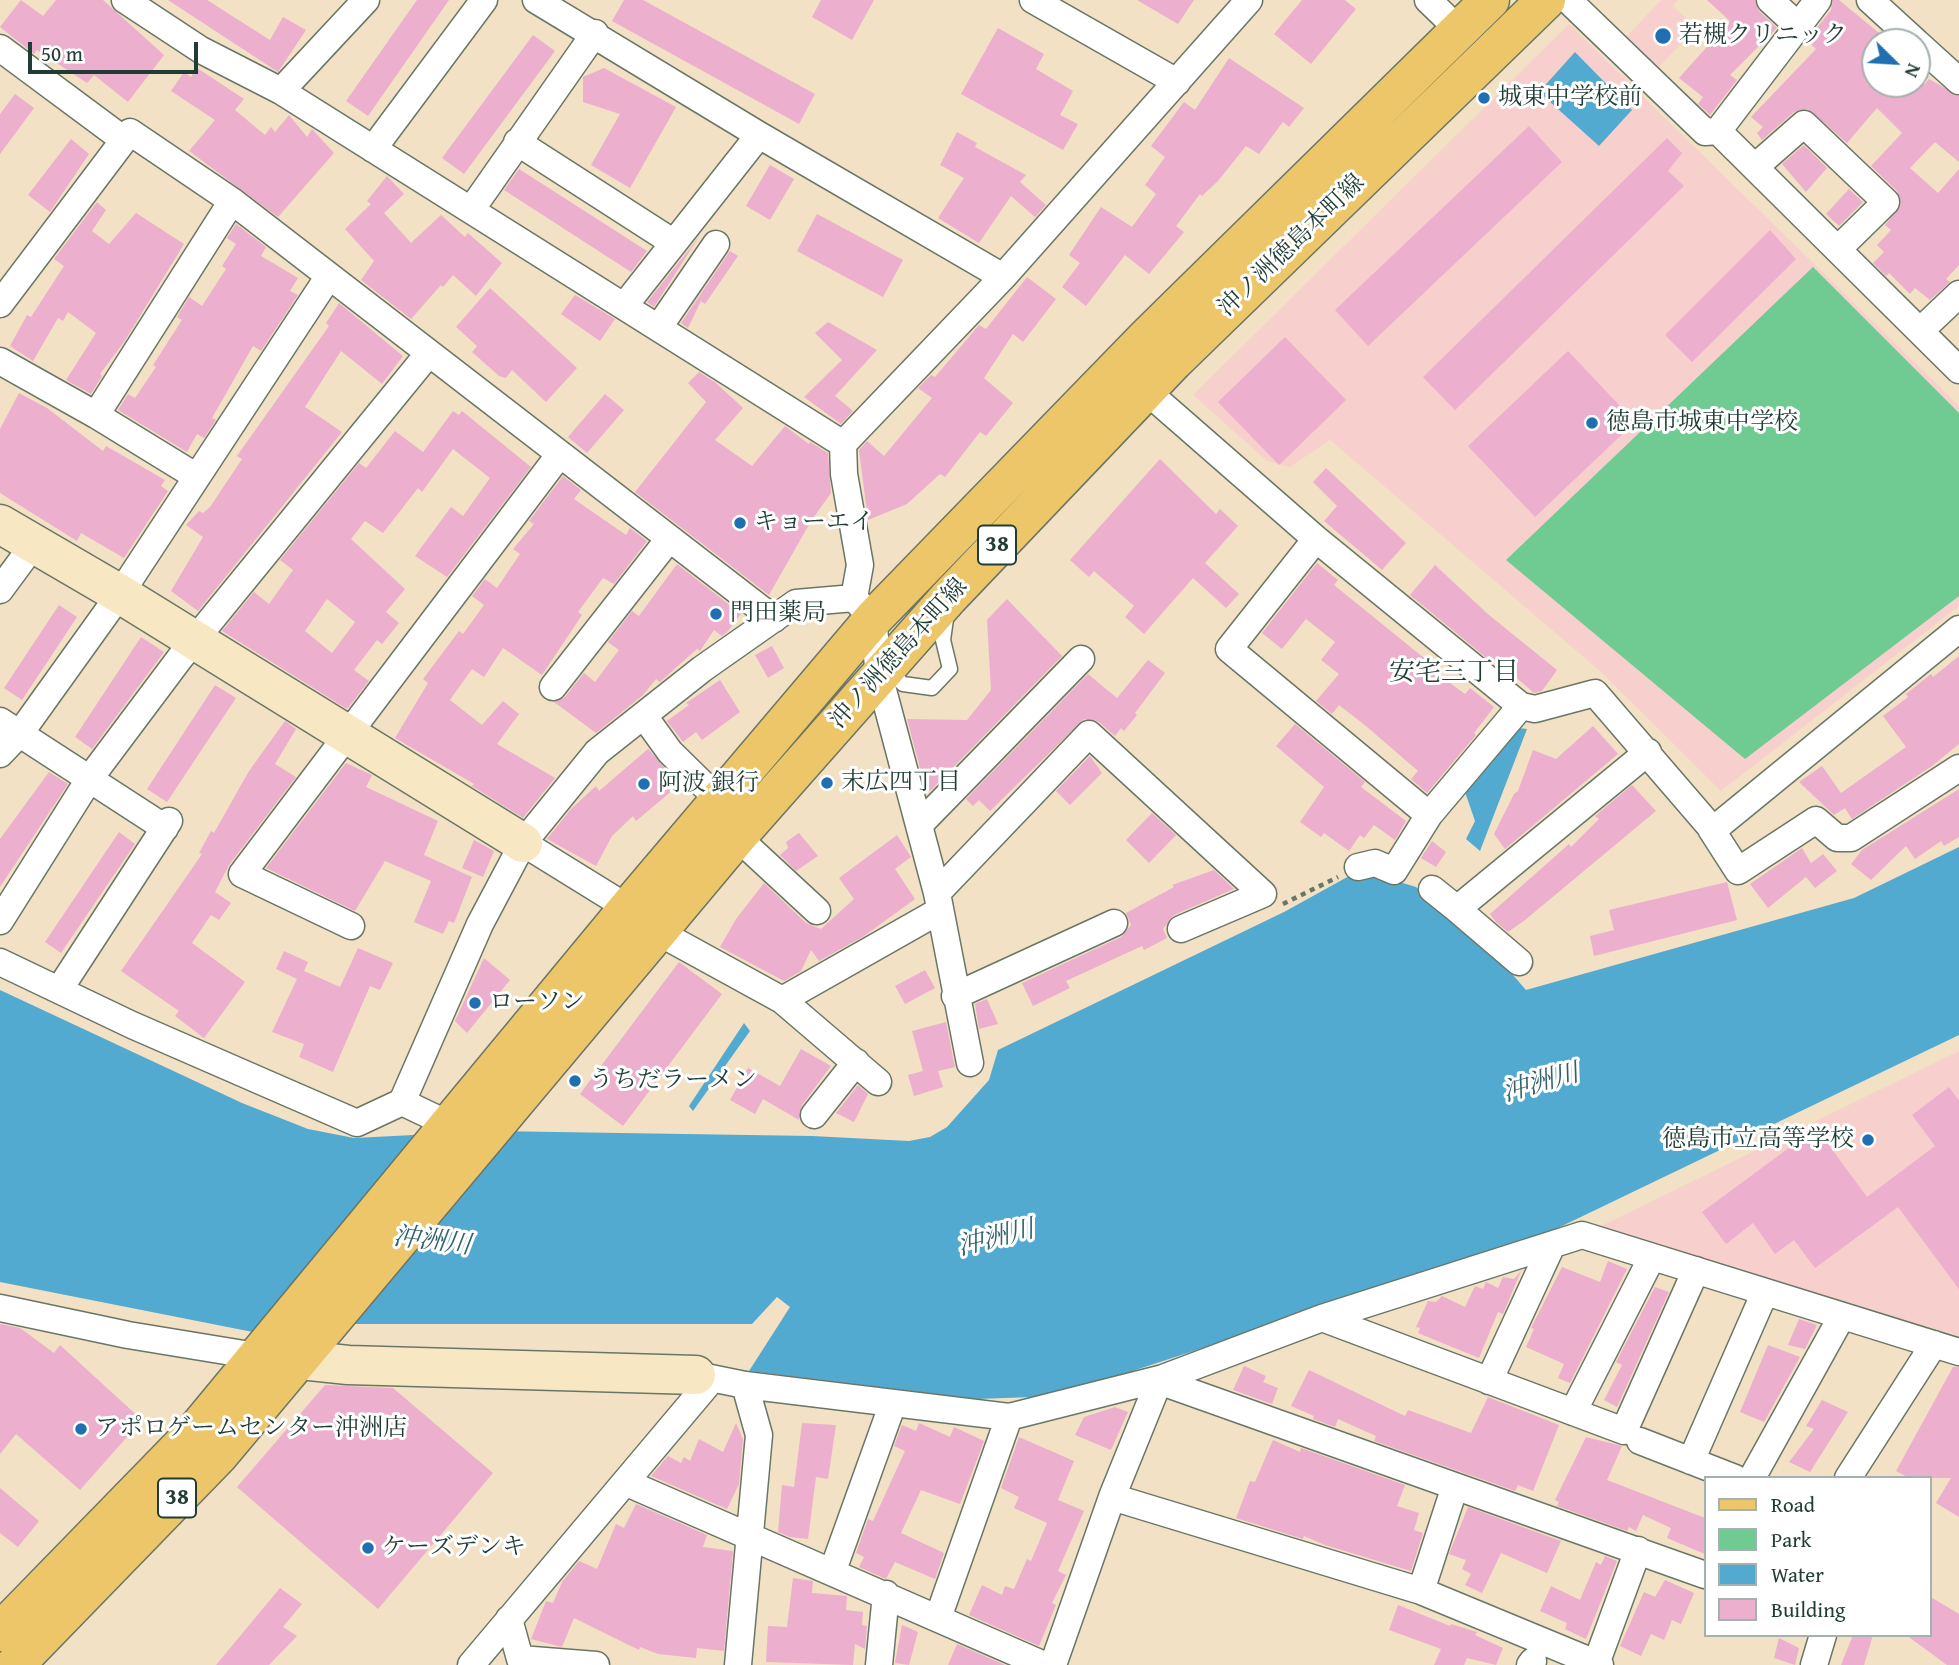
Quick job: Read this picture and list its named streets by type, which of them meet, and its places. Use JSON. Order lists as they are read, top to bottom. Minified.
{"streets":{"main road":["沖ノ洲徳島本町線","38"]},"crossings":[["沖ノ洲徳島本町線","38"]],"districts":["安宅三丁目"],"water":["沖洲川"],"places":["若槻クリニック","城東中学校前","徳島市城東中学校","キョーエイ","門田薬局","末広四丁目","阿波 銀行","ローソン","うちだラーメン","徳島市立高等学校","アポロゲームセンター沖洲店","ケーズデンキ"],"legend":["Road","Park","Water","Building"],"scale_bar":"50 m","north":"bottom right"}
